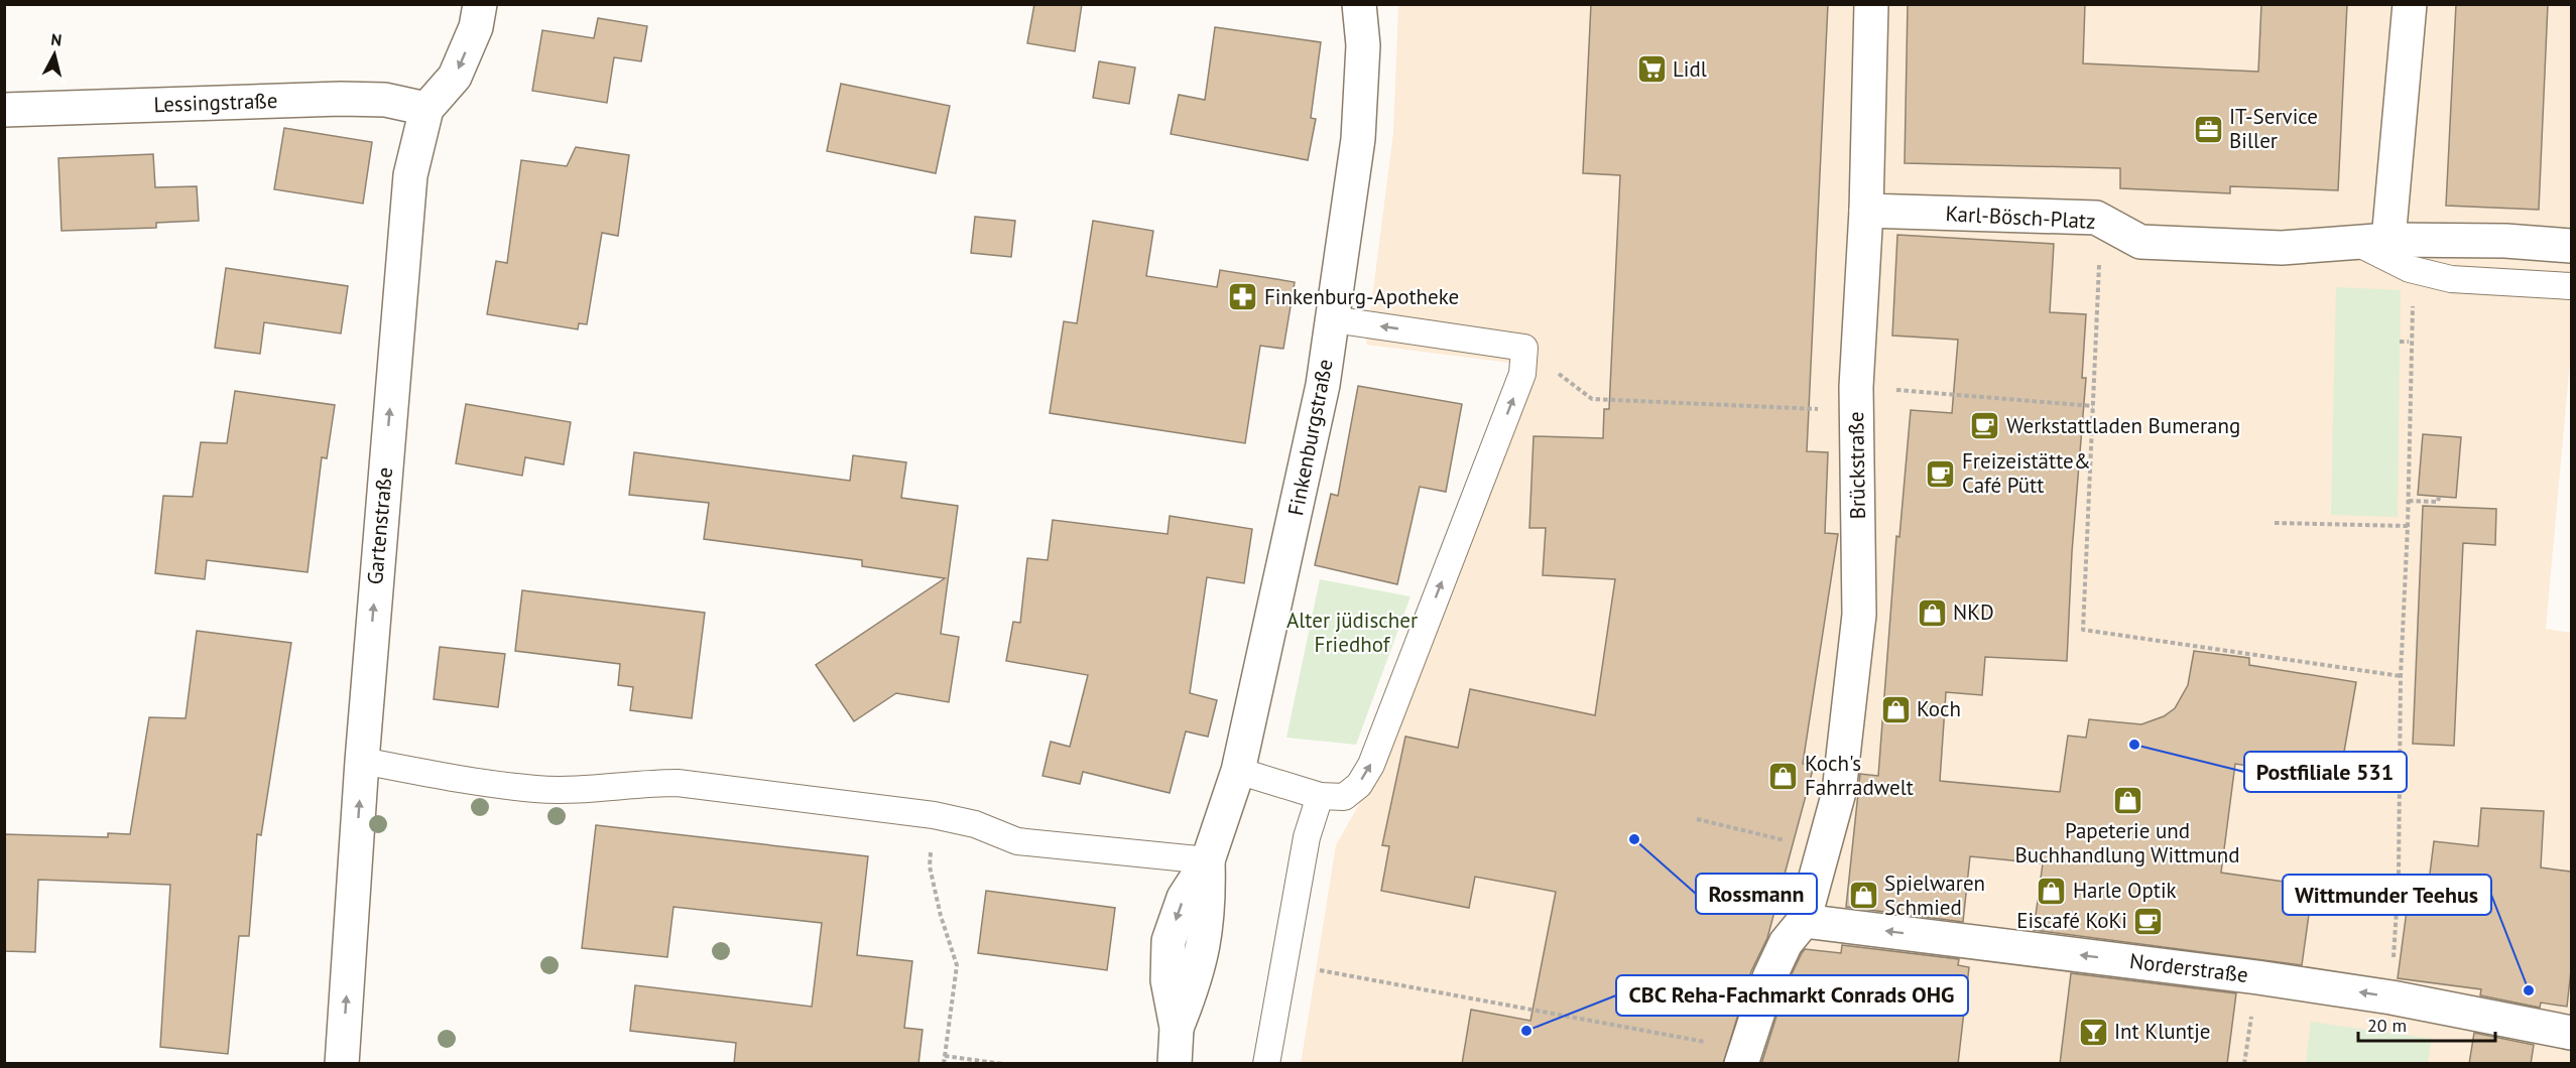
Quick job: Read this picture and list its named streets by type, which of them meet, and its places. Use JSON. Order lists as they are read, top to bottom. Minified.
{"streets":{"street":["Lessingstraße","Karl-Bösch-Platz","Finkenburgstraße","Brückstraße","Gartenstraße","Norderstraße"]},"crossings":[["Lessingstraße","Gartenstraße"],["Karl-Bösch-Platz","Brückstraße"],["Brückstraße","Norderstraße"]],"one_way":["Norderstraße"],"parks":["Alter jüdischer Friedhof"],"places":{"supermarket":["Lidl"],"office":["IT-Service Biller"],"pharmacy":["Finkenburg-Apotheke"],"cafe":["Werkstattladen Bumerang","Freizeistätte& Café Pütt","Eiscafé KoKi"],"shop":["NKD","Koch","Koch's Fahrradwelt","Papeterie und Buchhandlung Wittmund","Harle Optik","Spielwaren Schmied"],"other":["Postfiliale 531","Rossmann","Wittmunder Teehus","CBC Reha-Fachmarkt Conrads OHG"],"bar":["Int Kluntje"]},"scale_bar":"20 m","north":"top"}
